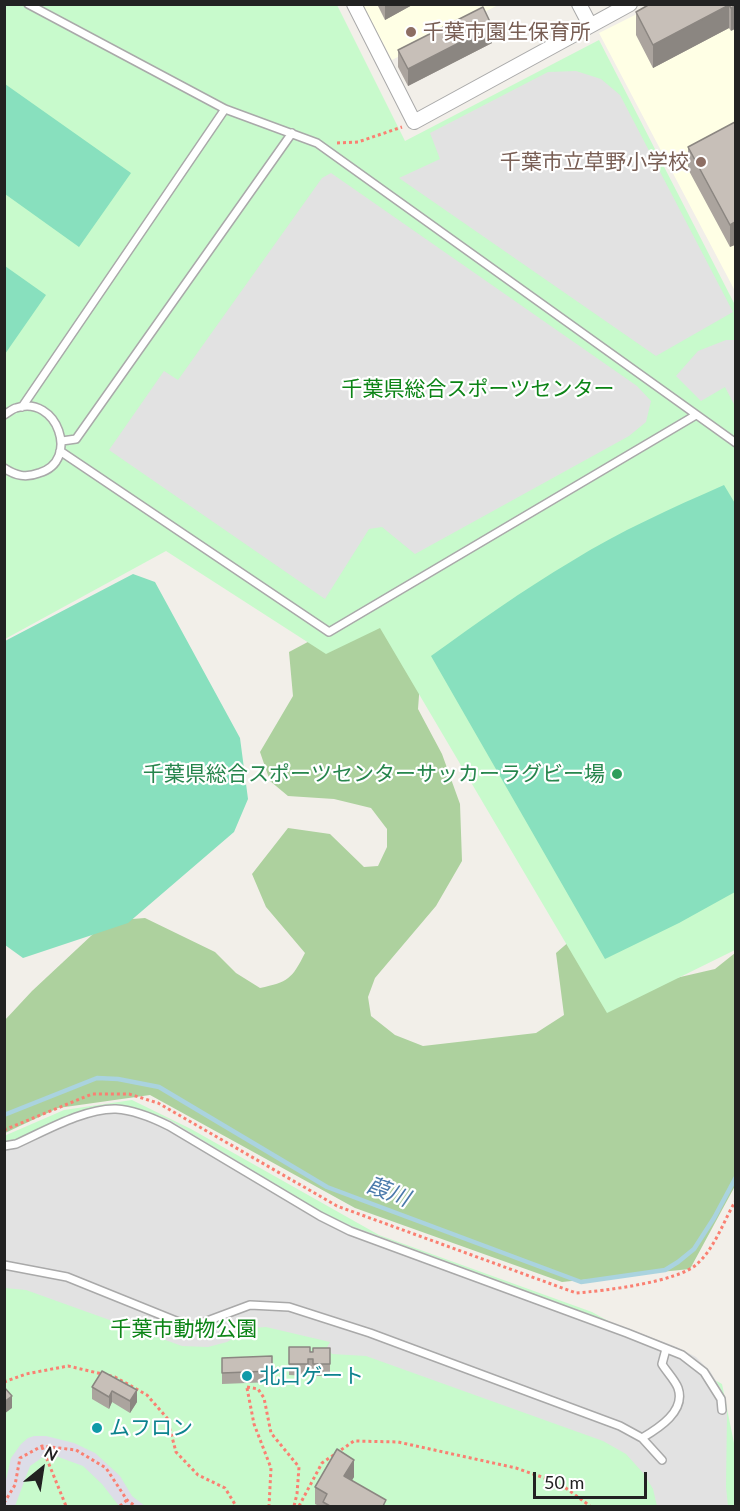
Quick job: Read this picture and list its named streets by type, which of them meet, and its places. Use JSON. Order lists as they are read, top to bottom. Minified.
{"water":["葭川"],"parks":["千葉県総合スポーツセンター","千葉市動物公園"],"places":["千葉市園生保育所","千葉市立草野小学校","千葉県総合スポーツセンターサッカーラグビー場","北口ゲート","ムフロン"],"scale_bar":"50 m","north":"top right"}
